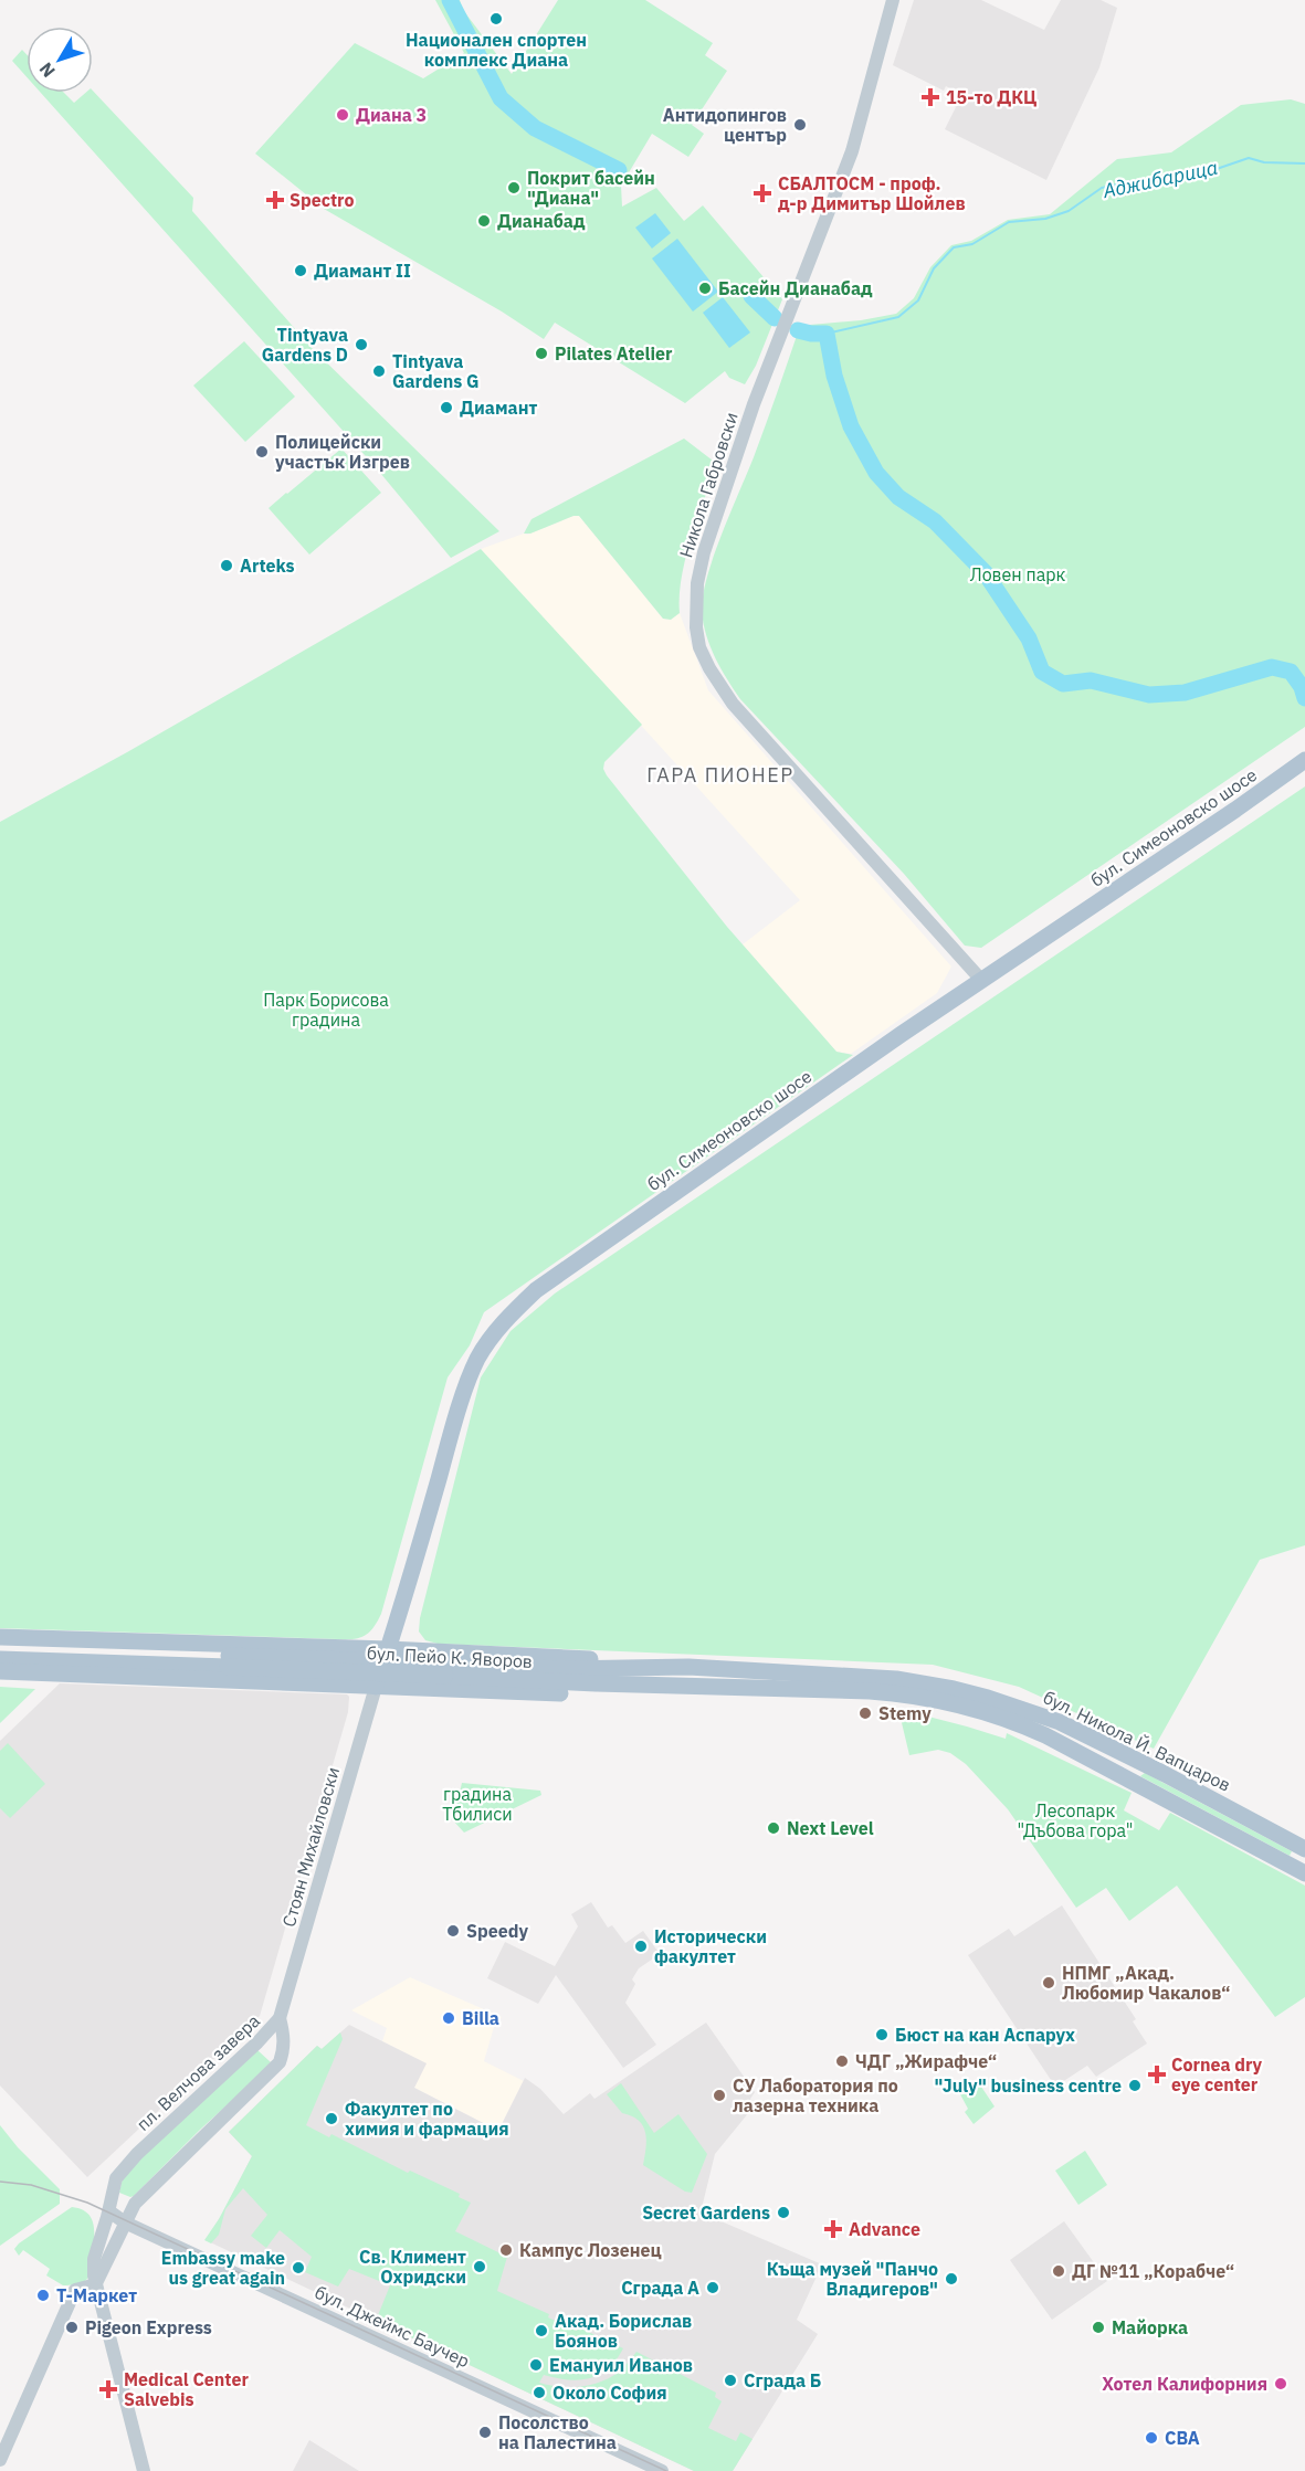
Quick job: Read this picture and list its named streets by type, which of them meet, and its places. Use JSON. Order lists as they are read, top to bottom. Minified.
{"streets":{"main road":["бул. Симеоновско шосе","бул. Пейо К. Яворов","бул. Никола Й. Вапцаров"],"street":["Никола Габровски","Стоян Михайловски","пл. Велчова завера","бул. Джеймс Баучер"]},"crossings":[["Никола Габровски","бул. Симеоновско шосе"],["бул. Симеоновско шосе","Стоян Михайловски"],["бул. Пейо К. Яворов","бул. Никола Й. Вапцаров"],["Стоян Михайловски","пл. Велчова завера"],["пл. Велчова завера","бул. Джеймс Баучер"]],"districts":["ГАРА ПИОНЕР"],"water":["Аджибарица"],"parks":["Ловен парк","Парк Борисова градина","градина Тбилиси","Лесопарк \"Дъбова гора\""],"places":{"other":["Национален спортен комплекс Диана","Диана 3","Антидопингов център","Покрит басейн \"Диана\"","Дианабад","Диамант II","Басейн Дианабад","Tintyava Gardens D","Pilates Atelier","Tintyava Gardens G","Диамант","Полицейски участък Изгрев","Arteks","Stemy","Next Level","Speedy","Исторически факултет","НПМГ „Акад. Любомир Чакалов“","Billa","Бюст на кан Аспарух","ЧДГ „Жирафче“","\"July\" business centre","СУ Лаборатория по лазерна техника","Факултет по химия и фармация","Secret Gardens","Кампус Лозенец","Св. Климент Охридски","Embassy make us great again","ДГ №11 „Корабче“","Къща музей \"Панчо Владигеров\"","Сграда А","Т-Маркет","Pigeon Express","Майорка","Акад. Борислав Боянов","Емануил Иванов","Сграда Б","Хотел Калифорния","Около София","Посолство на Палестина","CBA"],"health":["15-то ДКЦ","СБАЛТОСМ - проф. д-р Димитър Шойлев","Spectro","Cornea dry eye center","Advance","Medical Center Salvebis"]},"north":"bottom left"}
